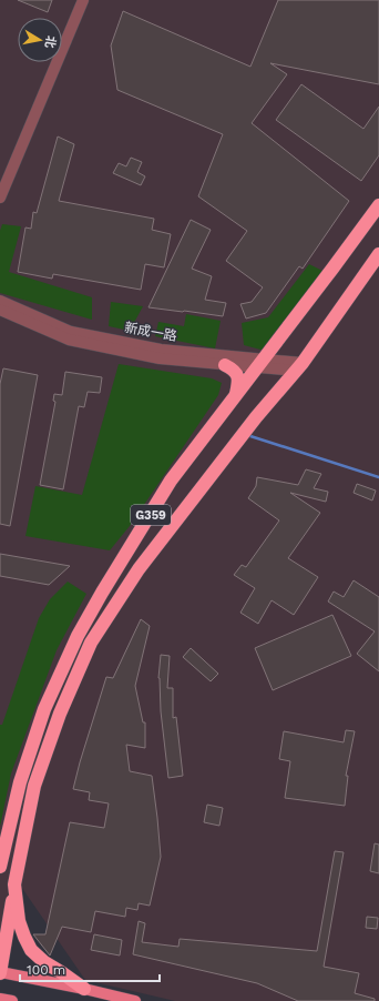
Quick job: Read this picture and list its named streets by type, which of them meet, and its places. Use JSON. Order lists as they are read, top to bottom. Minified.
{"streets":{"highway":["G359"],"street":["新成一路"]},"crossings":[["新成一路","G359"]],"scale_bar":"100 m","north":"right"}
